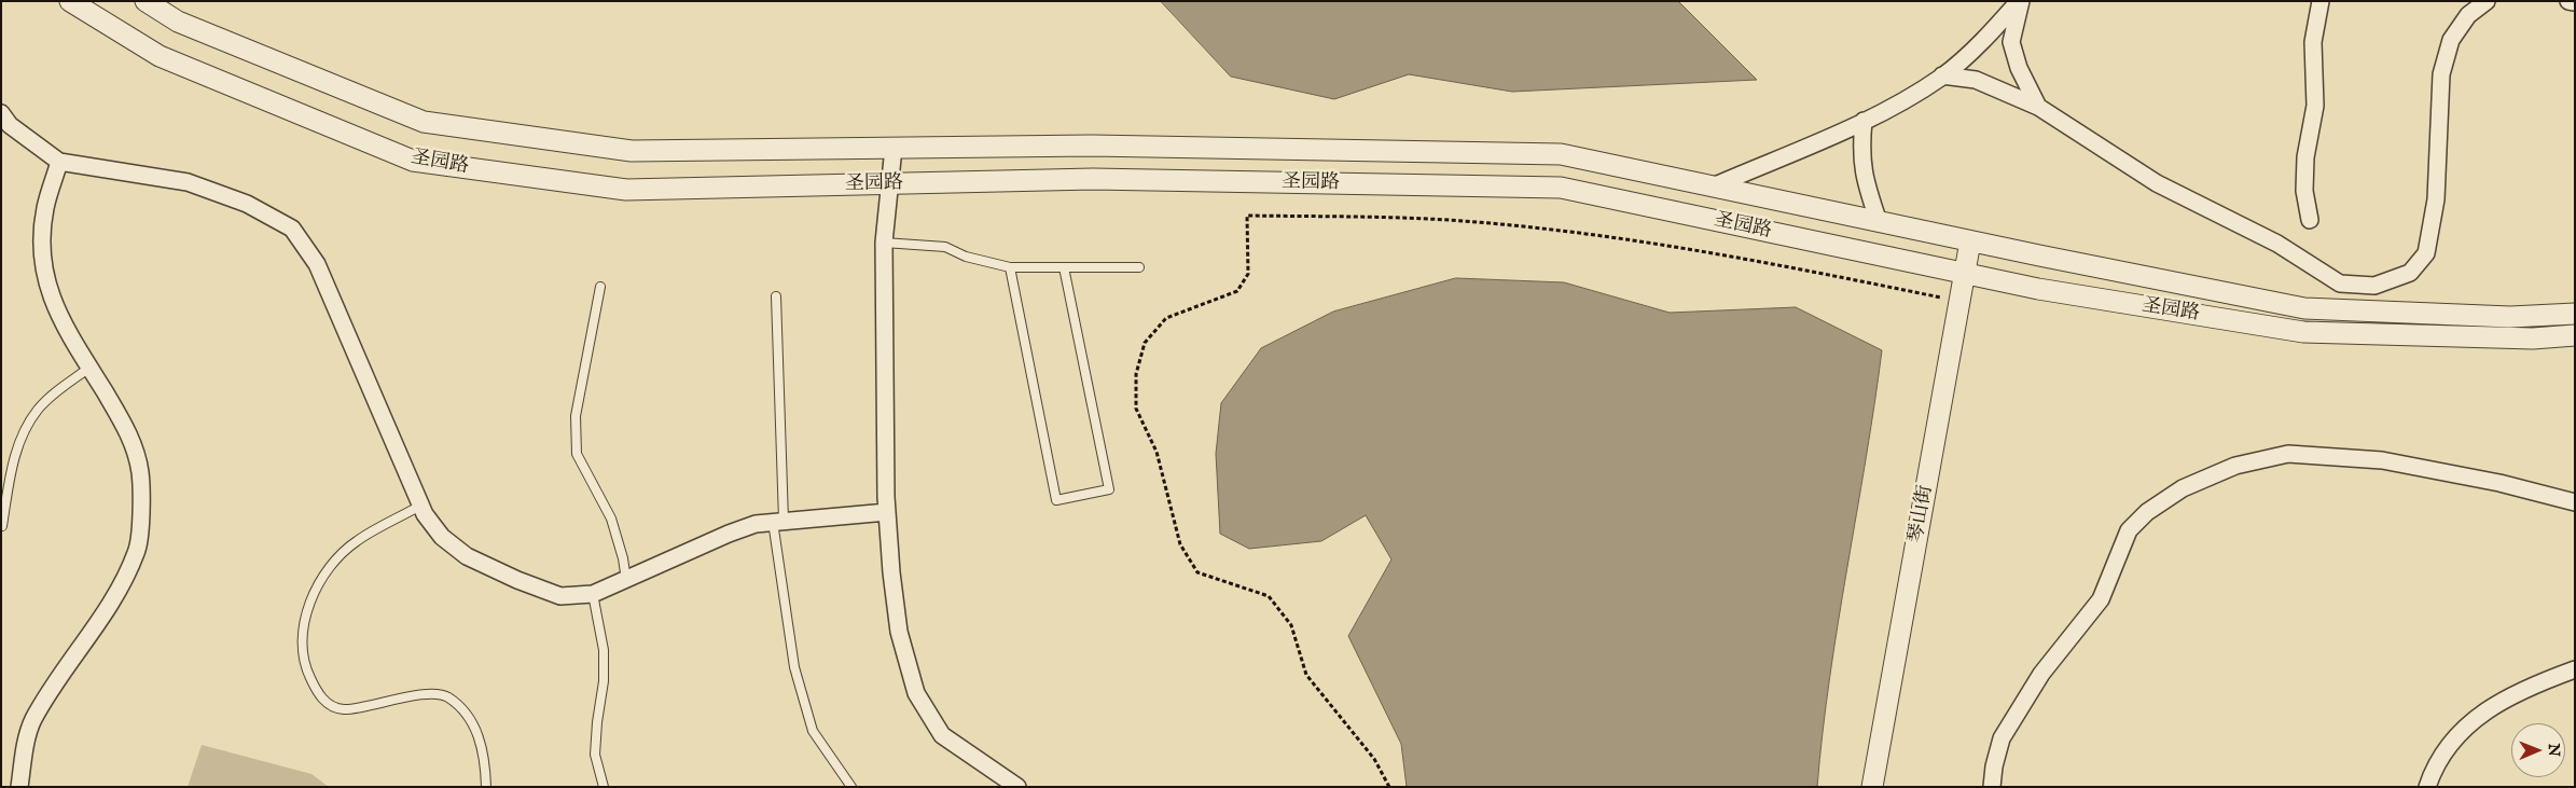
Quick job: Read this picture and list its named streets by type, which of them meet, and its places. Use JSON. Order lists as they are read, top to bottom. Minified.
{"streets":{"street":["圣园路","琴山街"]},"crossings":[["圣园路","琴山街"]],"north":"right"}
